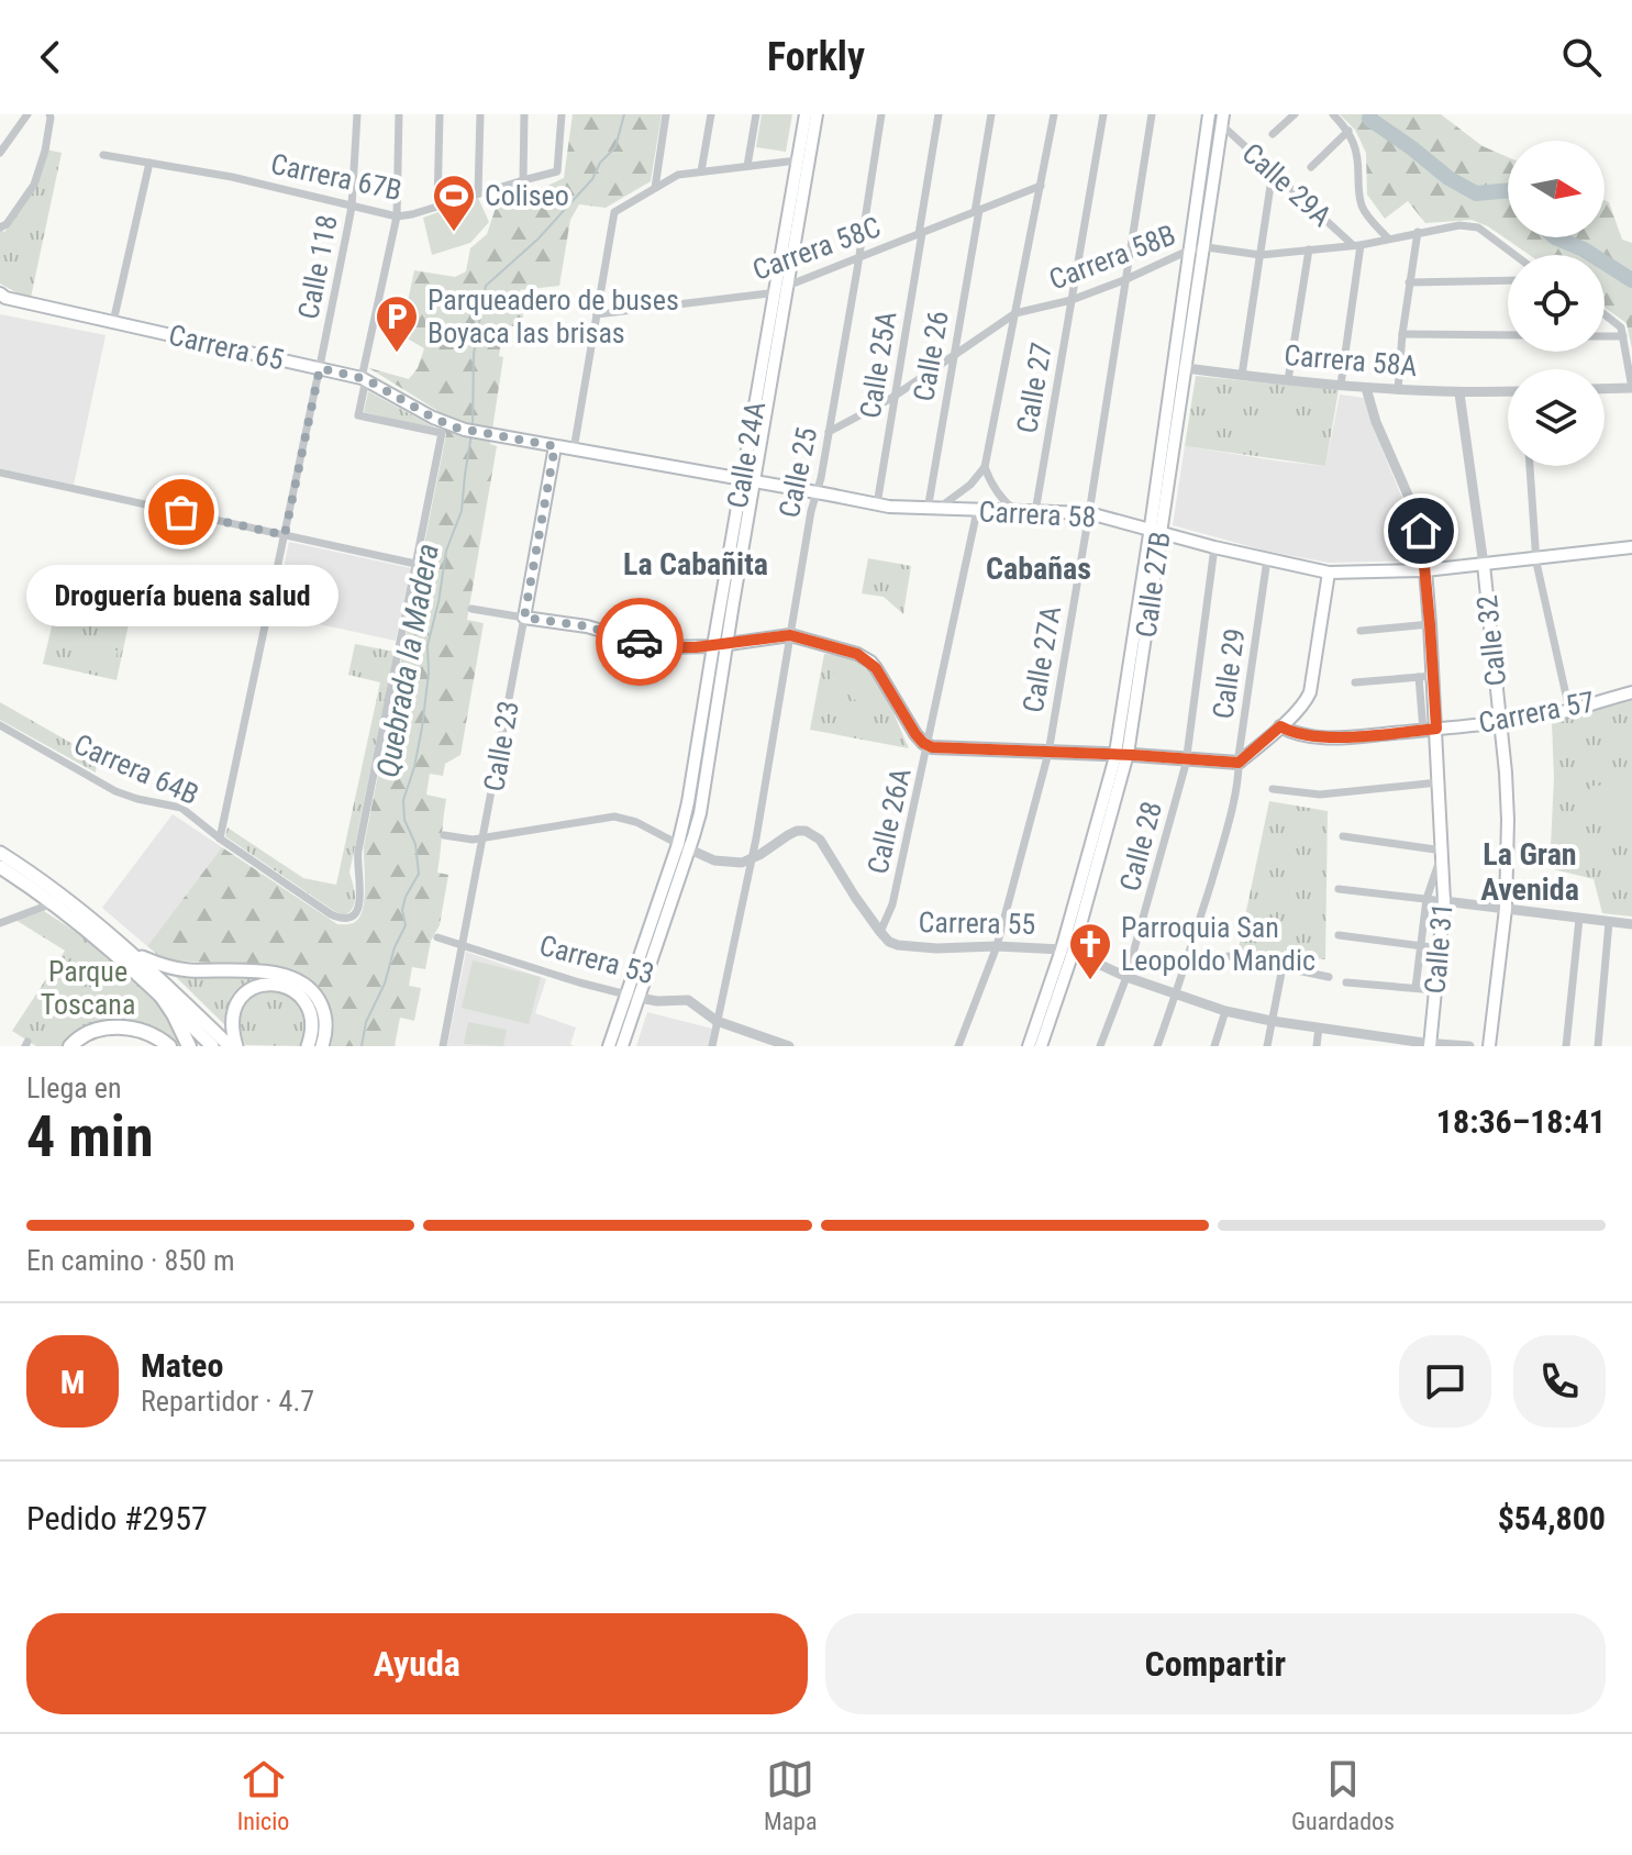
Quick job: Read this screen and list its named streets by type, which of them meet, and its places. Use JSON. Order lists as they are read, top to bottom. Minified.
{"streets":{"main road":["Carrera 65","Calle 24A","Carrera 58","Calle 27B","Calle 32","Carrera 57","Calle 23","Calle 31"],"street":["Carrera 67B","Calle 29A","Carrera 58C","Carrera 58B","Calle 118","Calle 26","Carrera 58A","Calle 25A","Calle 27","Calle 25","Calle 27A","Calle 29","Carrera 64B","Calle 26A","Calle 28","Carrera 55","Carrera 53"]},"crossings":[["Carrera 67B","Calle 118"],["Calle 29A","Carrera 58B"],["Calle 29A","Carrera 58A"],["Calle 29A","Calle 27B"],["Carrera 58C","Calle 26"],["Carrera 58C","Calle 25A"],["Carrera 58C","Calle 24A"],["Carrera 58C","Calle 25"],["Carrera 58B","Calle 26"],["Carrera 58B","Calle 25A"],["Carrera 58B","Calle 27"],["Carrera 58B","Calle 25"],["Carrera 58B","Calle 27B"],["Carrera 58B","Calle 27A"],["Calle 118","Carrera 65"],["Calle 118","Carrera 64B"],["Carrera 65","Carrera 58"],["Calle 26","Carrera 58"],["Carrera 58A","Calle 27B"],["Carrera 58A","Calle 32"],["Carrera 58A","Calle 31"],["Calle 25A","Carrera 58"],["Calle 27","Carrera 58"],["Calle 24A","Carrera 58"],["Calle 24A","Carrera 53"],["Calle 25","Carrera 58"],["Calle 25","Carrera 55"],["Calle 25","Carrera 53"],["Carrera 58","Calle 27B"],["Carrera 58","Calle 32"],["Carrera 58","Calle 27A"],["Carrera 58","Calle 29"],["Carrera 58","Calle 23"],["Carrera 58","Calle 26A"],["Carrera 58","Calle 28"],["Carrera 58","Calle 31"],["Calle 27B","Carrera 55"],["Calle 32","Carrera 57"],["Calle 27A","Carrera 55"],["Calle 29","Carrera 55"],["Carrera 57","Calle 31"],["Calle 23","Carrera 53"],["Calle 26A","Carrera 55"],["Calle 28","Carrera 55"],["Carrera 55","Calle 31"]],"districts":["La Cabañita","Cabañas","La Gran Avenida"],"water":["Quebrada la Madera"],"parks":["Parque Toscana"],"places":{"sports":["Coliseo"],"parking":["Parqueadero de buses Boyaca las brisas"],"other":["Droguería buena salud"],"church":["Parroquia San Leopoldo Mandic"]},"north":"right","page":{"header":"Forkly","bubble":"Droguería buena salud","heading":["4 min","Llega en","18:36–18:41"],"panel":["Mateo","Repartidor · 4.7","Pedido #2957","$54,800"],"bar":"En camino · 850 m","round":"M","buttons":["Ayuda","Compartir"],"tabs":["Inicio","Mapa","Guardados"]}}
